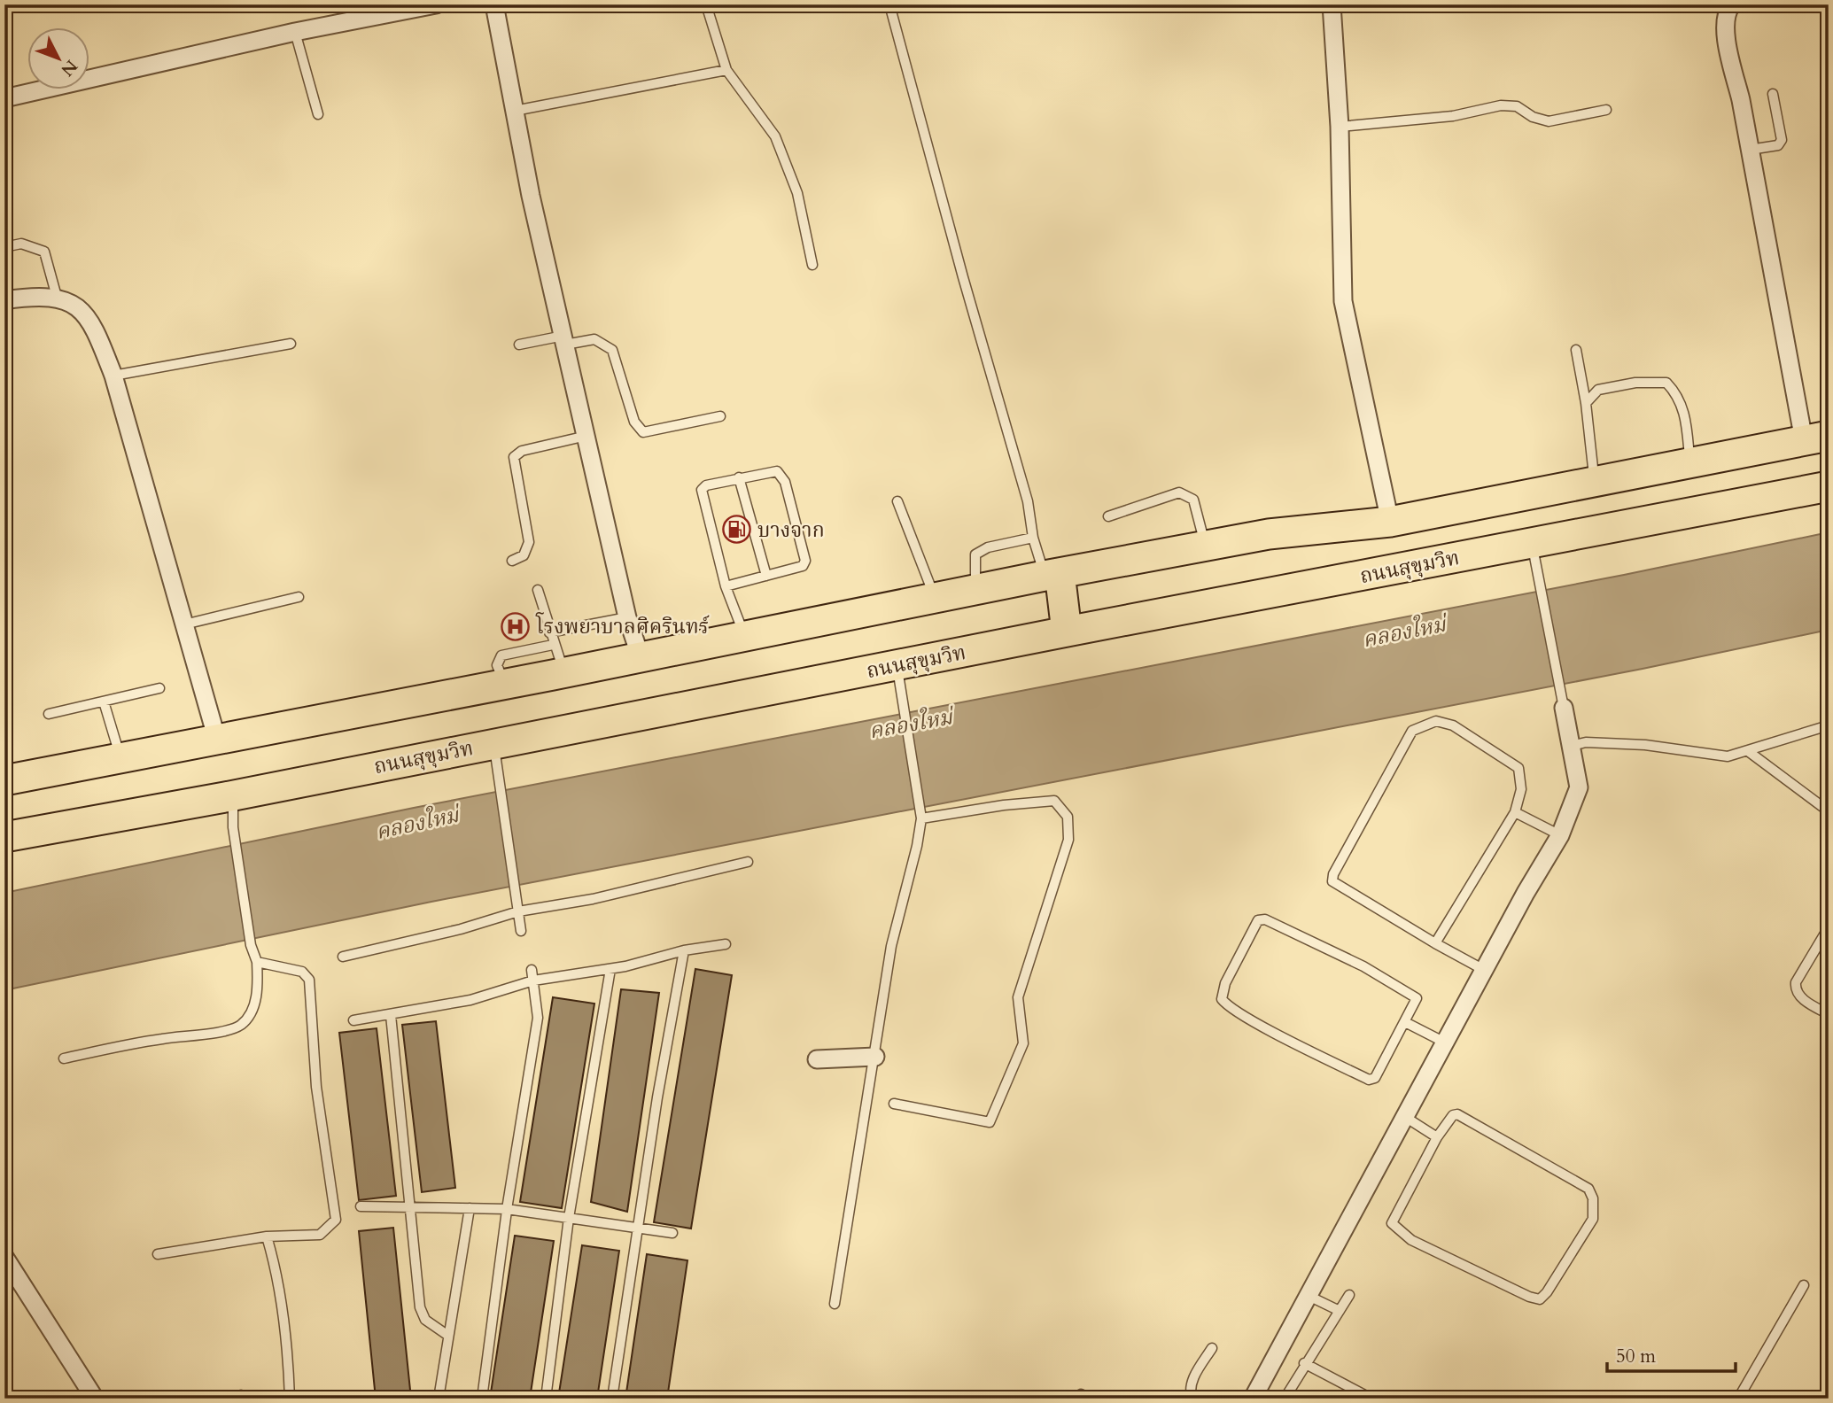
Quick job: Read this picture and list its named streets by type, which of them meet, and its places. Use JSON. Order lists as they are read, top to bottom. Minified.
{"streets":{"highway":["ถนนสุขุมวิท"]},"water":["คลองใหม่"],"places":{"fuel station":["บางจาก"],"hospital":["โรงพยาบาลศิครินทร์"]},"scale_bar":"50 m","north":"bottom right"}
